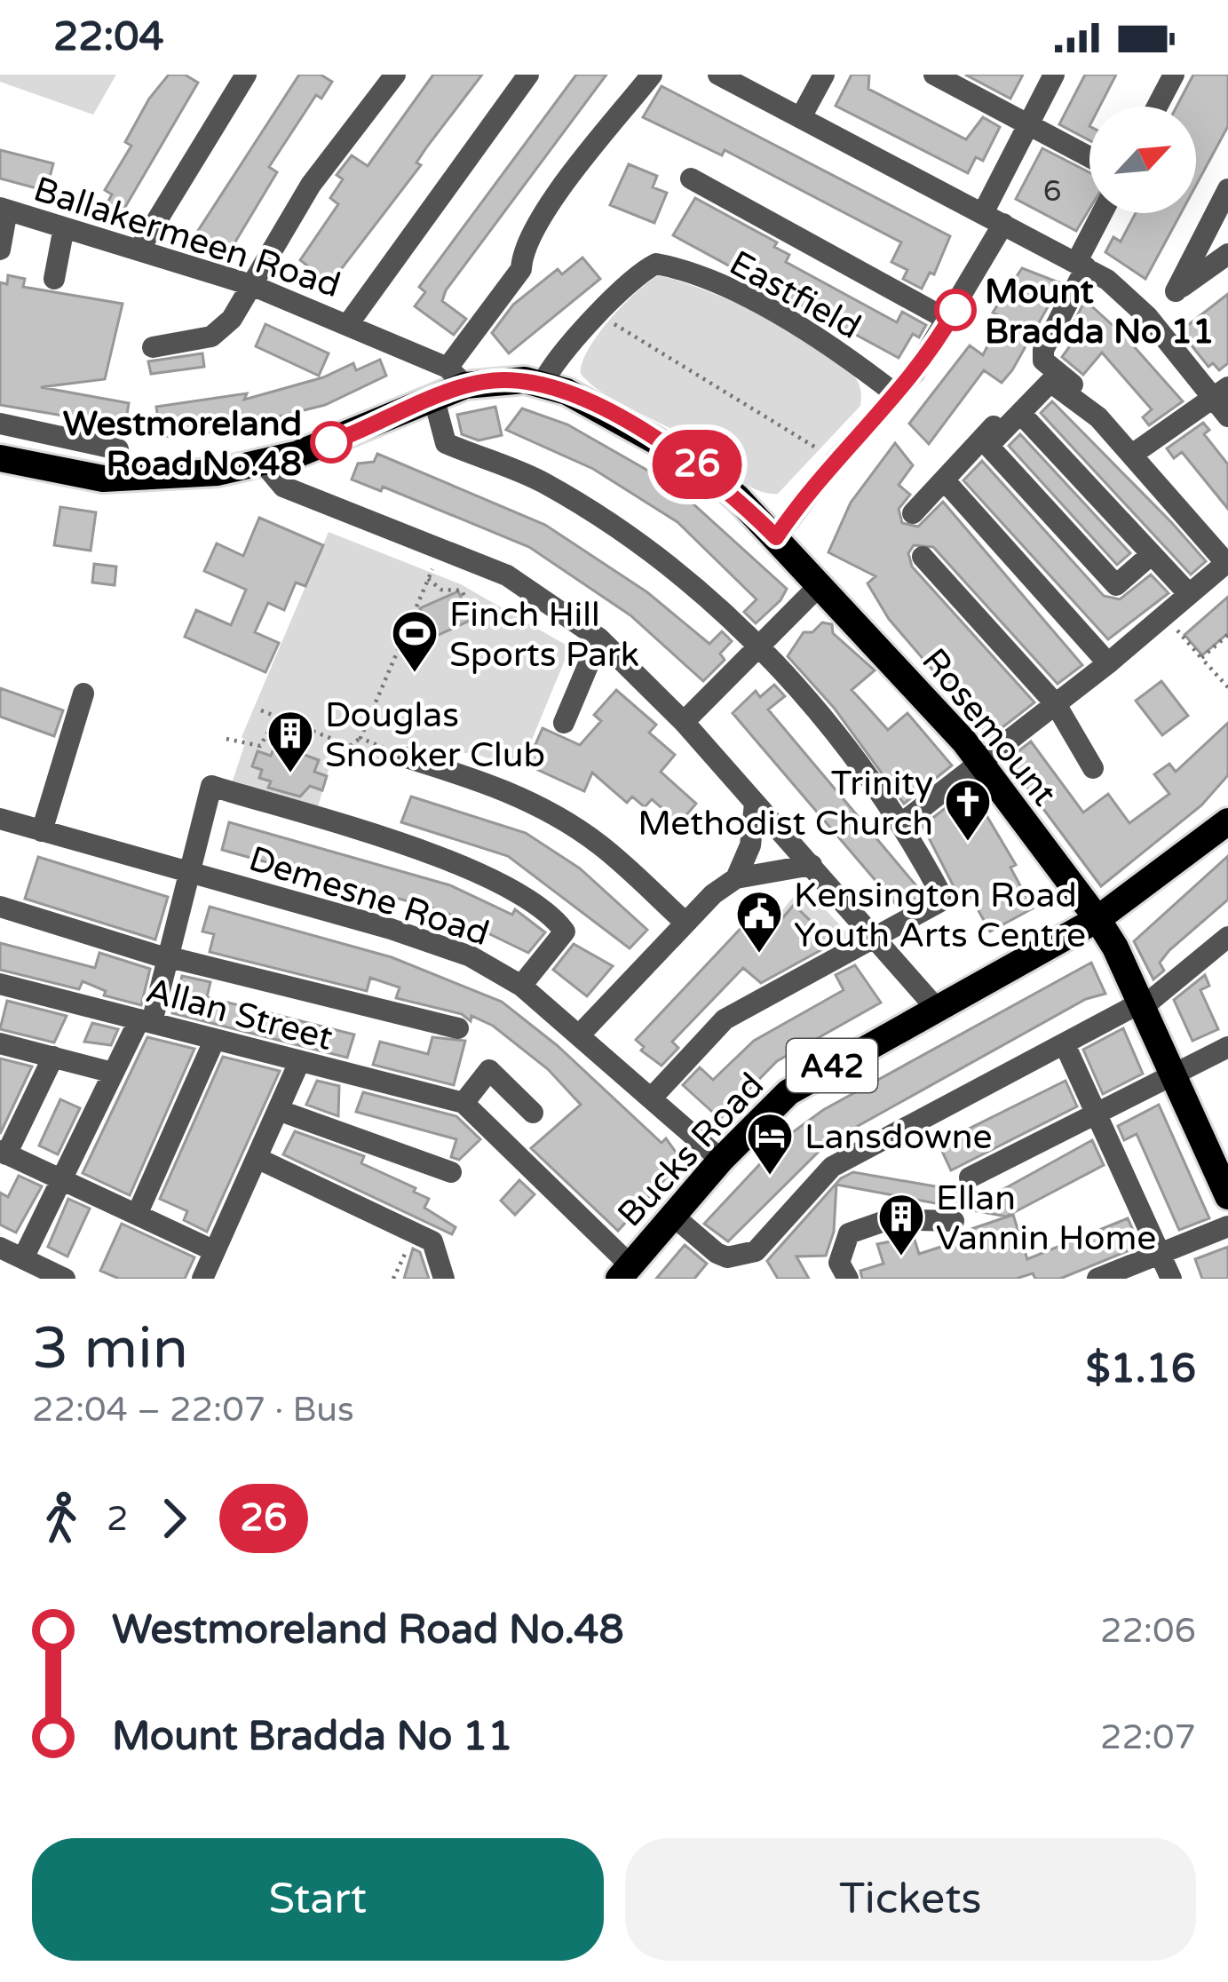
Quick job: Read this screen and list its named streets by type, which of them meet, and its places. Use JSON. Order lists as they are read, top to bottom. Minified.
{"streets":{"main road":["Rosemount","A42","Bucks Road"],"street":["Ballakermeen Road","Eastfield","Demesne Road","Allan Street"]},"crossings":[["Ballakermeen Road","Rosemount"],["Rosemount","A42"],["Rosemount","Bucks Road"],["Demesne Road","Bucks Road"],["A42","Bucks Road"]],"places":{"other":["Mount Bradda No 11","Westmoreland Road No.48"],"sports":["Finch Hill Sports Park"],"building":["Douglas Snooker Club","Ellan Vannin Home"],"church":["Trinity Methodist Church"],"public building":["Kensington Road Youth Arts Centre"],"hotel":["Lansdowne"]},"lines":["bus line 26"],"house_numbers":["6"],"north":"top right","page":{"status":"22:04","on_map":"26","heading":["3 min","22:04 – 22:07 · Bus","$1.16"],"legs":["2","26"],"list":[{"name":"Westmoreland Road No.48","value":"22:06"},{"name":"Mount Bradda No 11","value":"22:07"}],"buttons":["Start","Tickets"]}}
